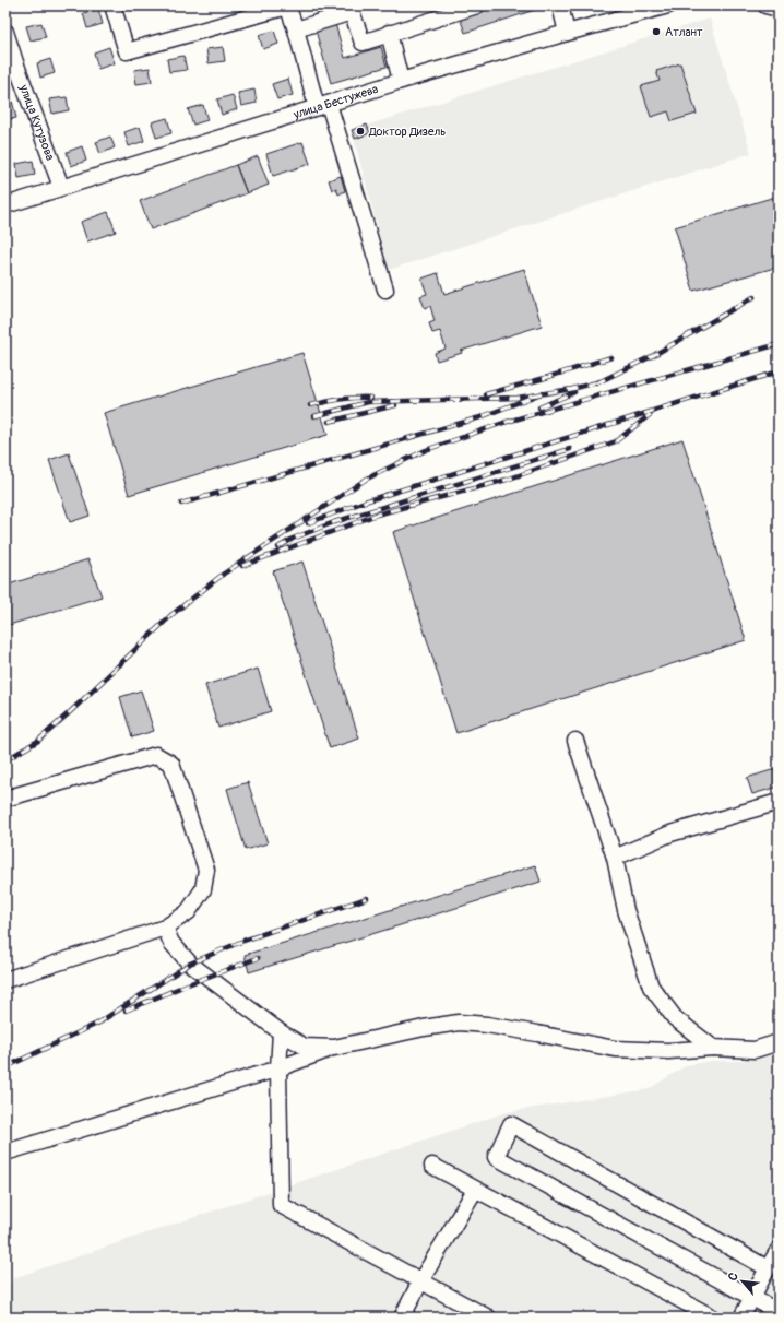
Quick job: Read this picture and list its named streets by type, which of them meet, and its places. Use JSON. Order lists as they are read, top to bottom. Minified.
{"streets":{"street":["улица Бестужева","улица Кутузова"]},"crossings":[["улица Бестужева","улица Кутузова"]],"places":["Атлант","Доктор Дизель"],"north":"top left"}
